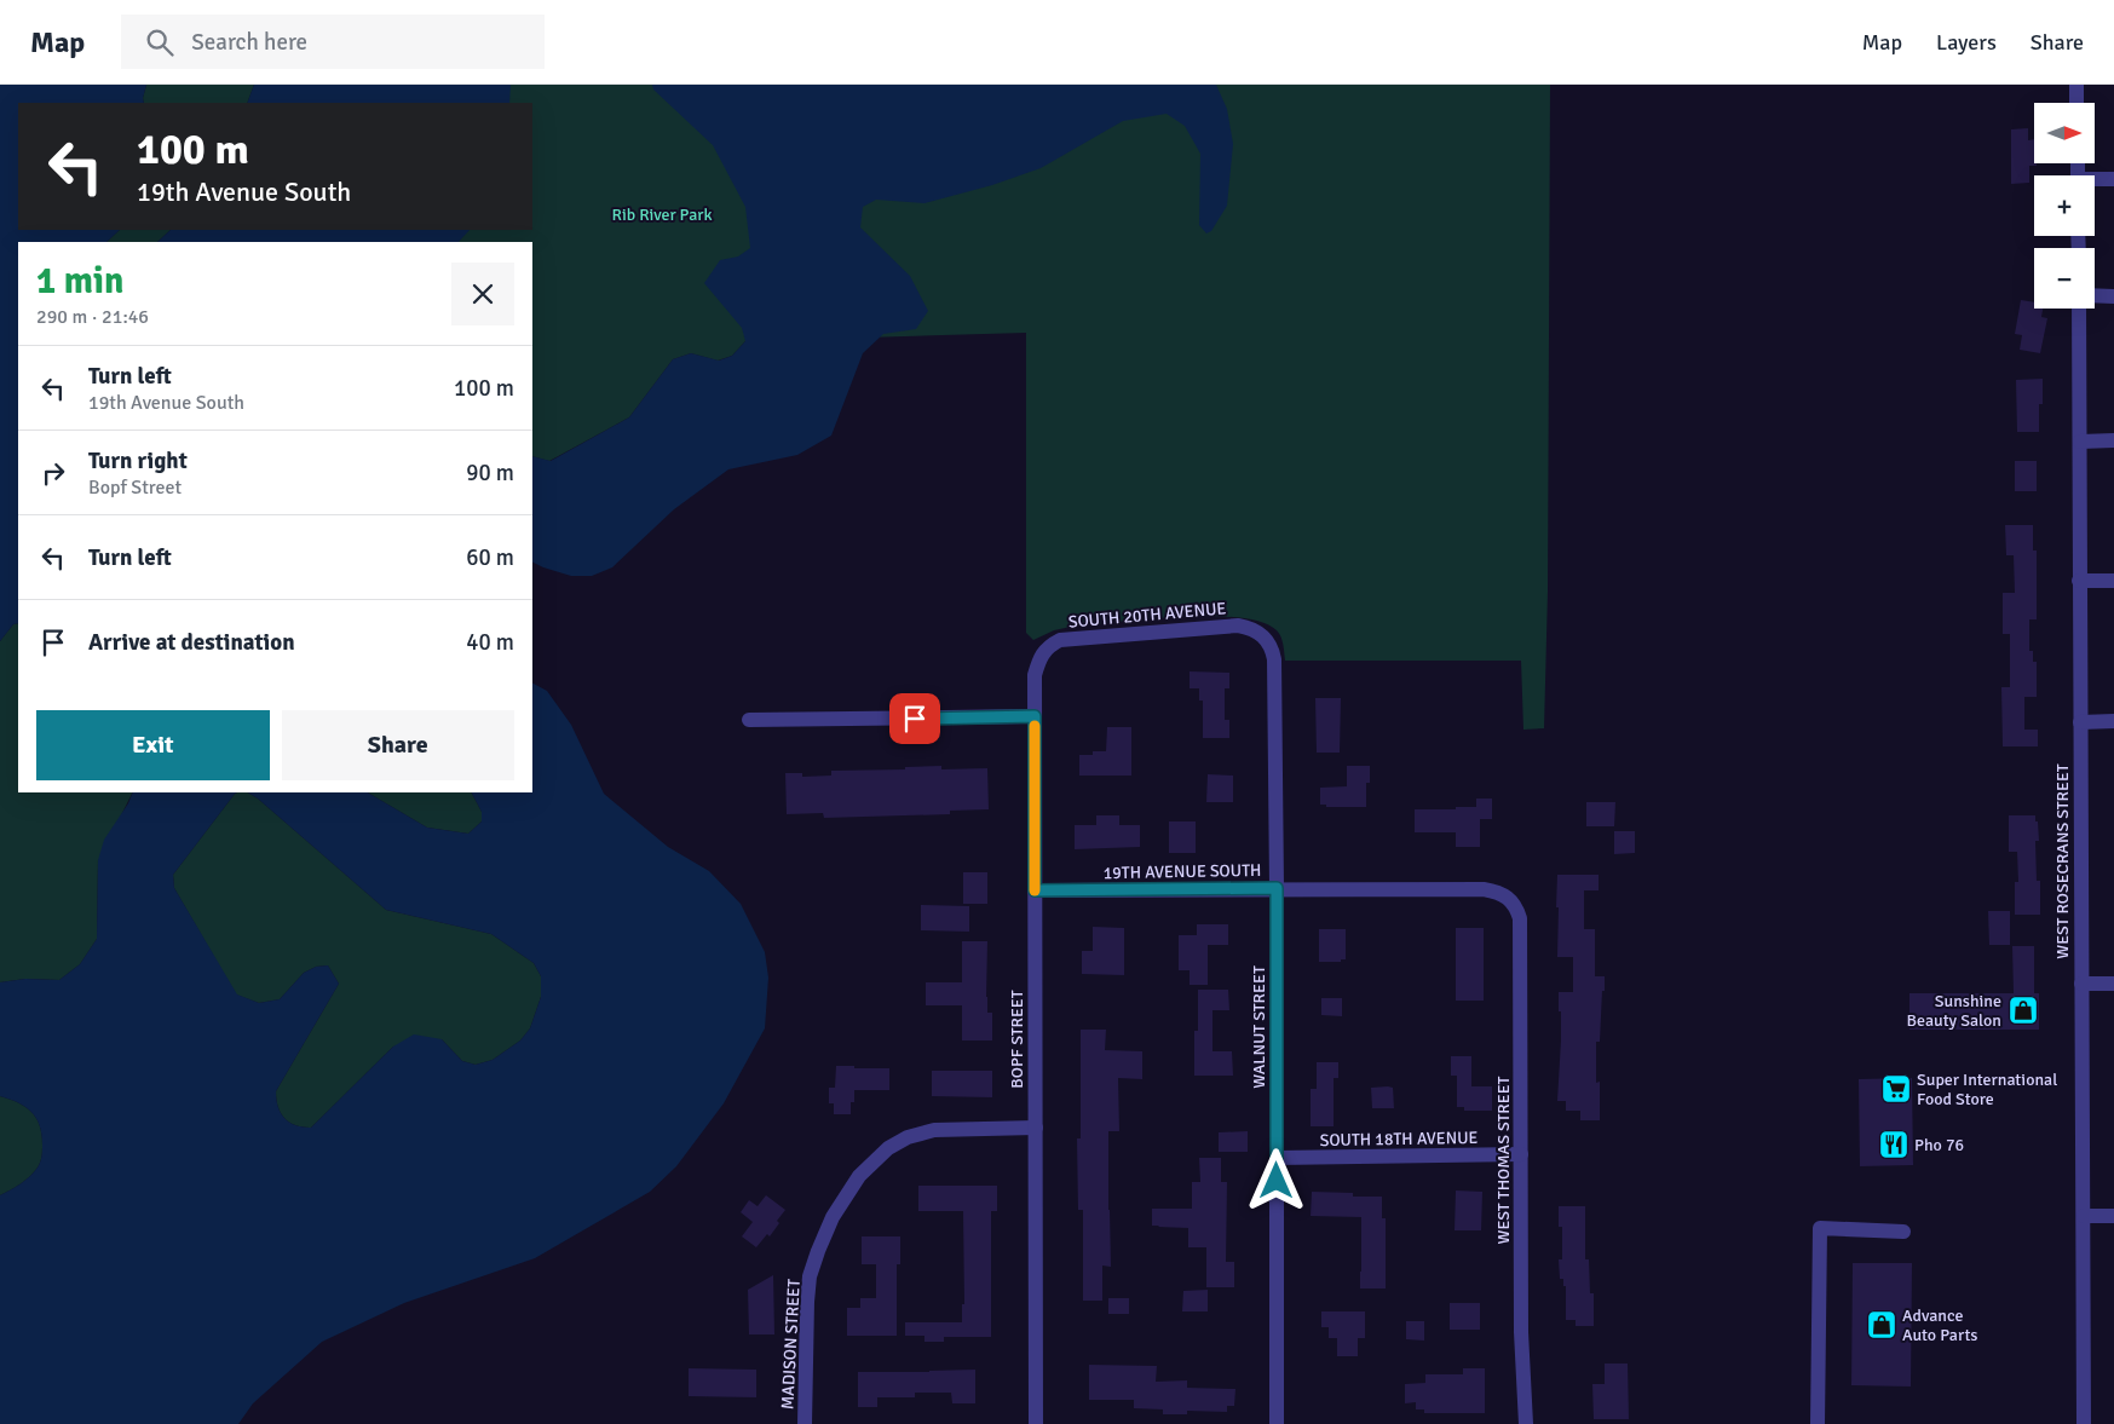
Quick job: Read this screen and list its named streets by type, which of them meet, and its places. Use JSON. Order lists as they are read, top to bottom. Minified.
{"streets":{"street":["SOUTH 20TH AVENUE","WEST ROSECRANS STREET","19TH AVENUE SOUTH","WALNUT STREET","BOPF STREET","SOUTH 18TH AVENUE","WEST THOMAS STREET","MADISON STREET"]},"crossings":[["SOUTH 20TH AVENUE","WALNUT STREET"],["SOUTH 20TH AVENUE","BOPF STREET"],["19TH AVENUE SOUTH","WALNUT STREET"],["19TH AVENUE SOUTH","BOPF STREET"],["19TH AVENUE SOUTH","WEST THOMAS STREET"],["WALNUT STREET","SOUTH 18TH AVENUE"],["BOPF STREET","MADISON STREET"],["SOUTH 18TH AVENUE","WEST THOMAS STREET"]],"parks":["Rib River Park"],"places":{"shop":["Sunshine Beauty Salon","Advance Auto Parts"],"supermarket":["Super International Food Store"],"restaurant":["Pho 76"]},"north":"right","page":{"header":"Map","search":"Search here","nav":["Map","Layers","Share"],"map_buttons":["+","−"],"turn":["100 m","19th Avenue South"],"heading":["1 min","290 m · 21:46"],"list":[{"name":"Turn left","note":"19th Avenue South","value":"100 m"},{"name":"Turn right","note":"Bopf Street","value":"90 m"},{"name":"Turn left","value":"60 m"},{"name":"Arrive at destination","value":"40 m"}],"buttons":["Exit","Share"]}}
